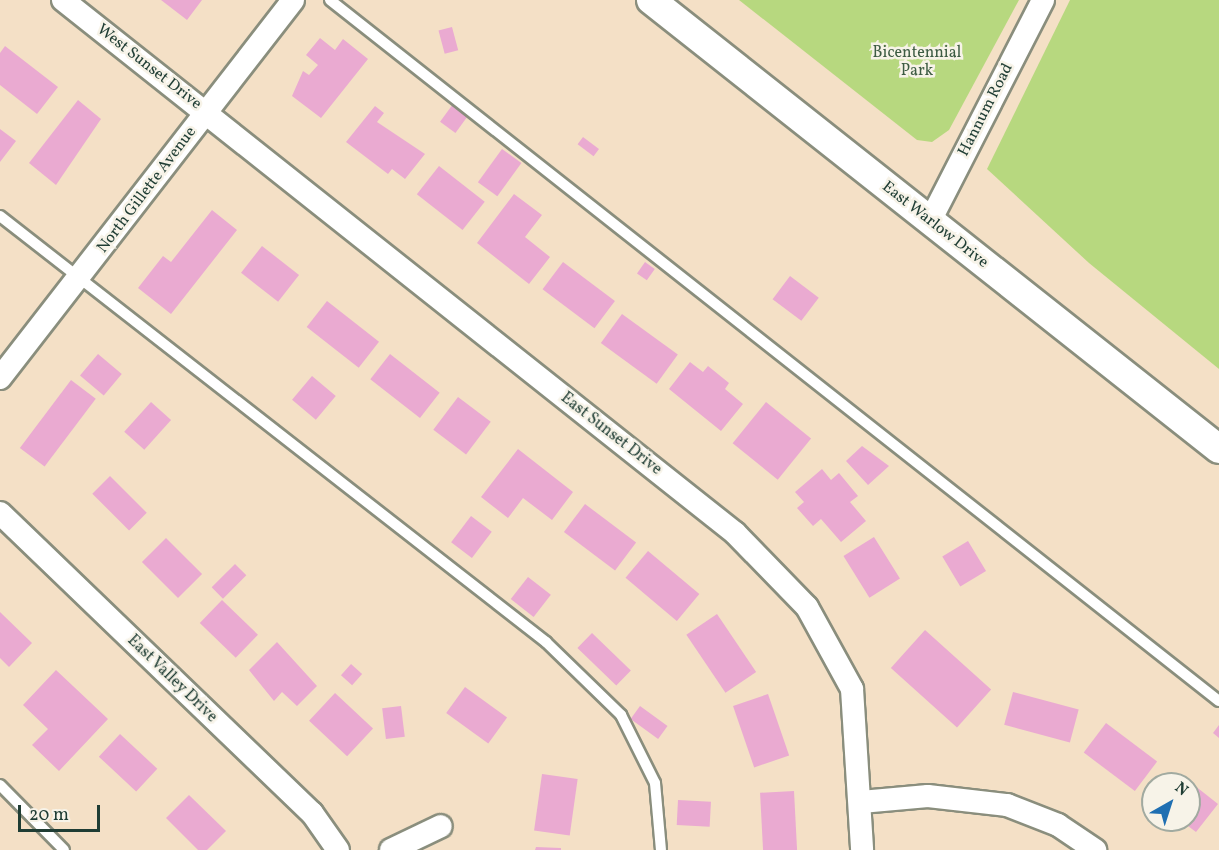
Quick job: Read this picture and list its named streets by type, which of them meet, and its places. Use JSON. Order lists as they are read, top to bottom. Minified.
{"streets":{"street":["West Sunset Drive","Hannum Road","North Gillette Avenue","East Warlow Drive","East Sunset Drive","East Valley Drive"]},"crossings":[["West Sunset Drive","North Gillette Avenue"],["West Sunset Drive","East Sunset Drive"],["Hannum Road","East Warlow Drive"],["North Gillette Avenue","East Sunset Drive"]],"parks":["Bicentennial Park"],"scale_bar":"20 m","north":"top right"}
